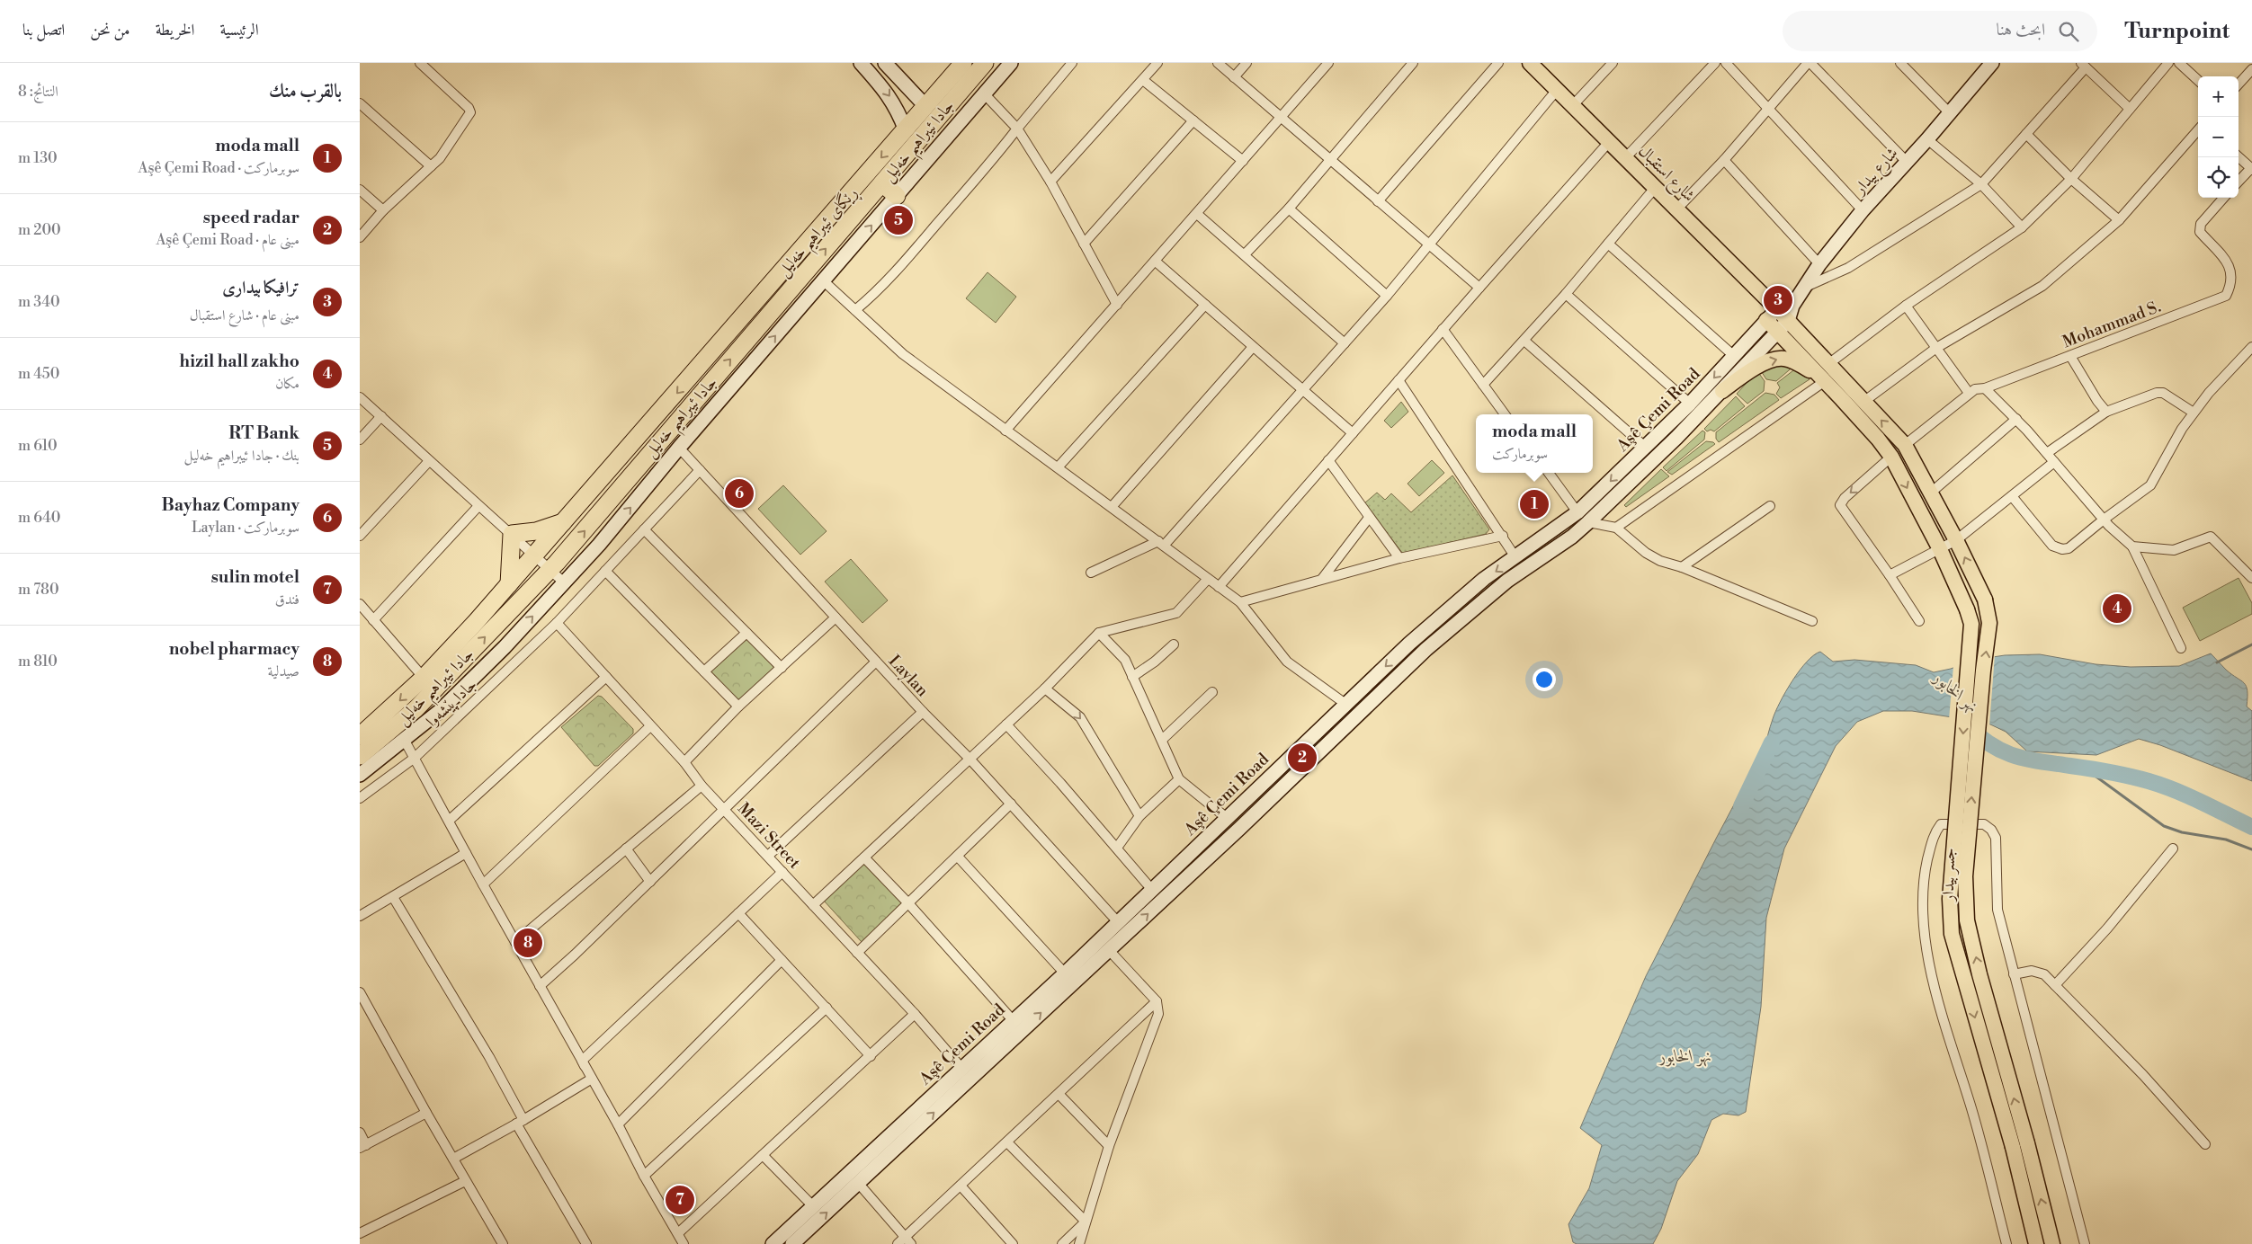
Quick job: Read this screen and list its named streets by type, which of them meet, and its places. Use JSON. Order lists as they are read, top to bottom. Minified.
{"streets":{"highway":["جادا ئیبراهیم خەلیل","ڕێگای ئیبراهیم خەلیل"],"main road":["شارع بيدار","شارع استقبال","Aşê Çemi Road","جسر بيدار"],"street":["Mohammad S.","Laylan","جادا پێشەوا","Mazi Street"]},"crossings":[["جادا ئیبراهیم خەلیل","ڕێگای ئیبراهیم خەلیل"],["جادا ئیبراهیم خەلیل","Laylan"],["شارع بيدار","شارع استقبال"],["شارع بيدار","Aşê Çemi Road"],["شارع بيدار","جسر بيدار"],["شارع استقبال","Aşê Çemi Road"],["شارع استقبال","جسر بيدار"],["Mohammad S.","جسر بيدار"],["Aşê Çemi Road","Laylan"],["Aşê Çemi Road","Mazi Street"],["Aşê Çemi Road","جسر بيدار"],["Laylan","جادا پێشەوا"],["جادا پێشەوا","Mazi Street"]],"one_way":["ڕێگای ئیبراهیم خەلیل"],"water":["نهر الخابور"],"page":{"header":"Turnpoint","search":"ابحث هنا","nav":["الرئيسية","الخريطة","من نحن","اتصل بنا"],"heading":["بالقرب منك","النتائج: 8"],"map_buttons":["+","−"],"list":[{"mark":"1","name":"moda mall","note":"سوبرماركت · Aşê Çemi Road","value":"130 m"},{"mark":"2","name":"speed radar","note":"مبنى عام · Aşê Çemi Road","value":"200 m"},{"mark":"3","name":"ترافيكا بيدارى","note":"مبنى عام · شارع استقبال","value":"340 m"},{"mark":"4","name":"hizil hall zakho","note":"مكان","value":"450 m"},{"mark":"5","name":"RT Bank","note":"بنك · جادا ئیبراهیم خەلیل","value":"610 m"},{"mark":"6","name":"Bayhaz Company","note":"سوبرماركت · Laylan","value":"640 m"},{"mark":"7","name":"sulin motel","note":"فندق","value":"780 m"},{"mark":"8","name":"nobel pharmacy","note":"صيدلية","value":"810 m"}],"pins":["5","3","6","1","4","2","8","7"],"popup":["moda mall","سوبرماركت"]}}
